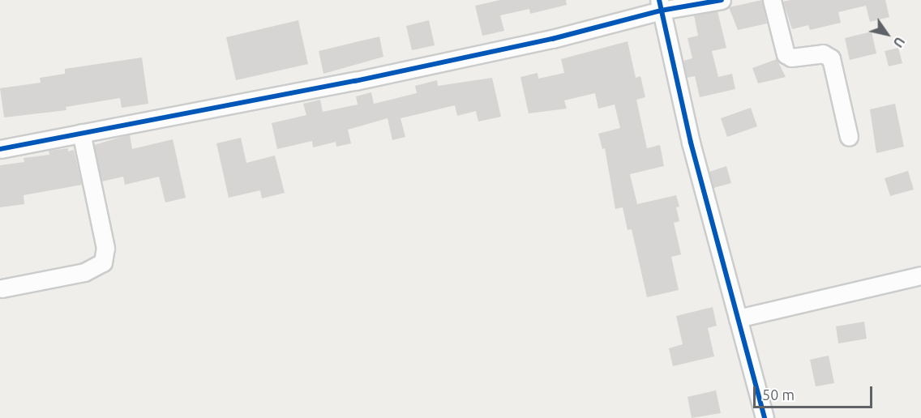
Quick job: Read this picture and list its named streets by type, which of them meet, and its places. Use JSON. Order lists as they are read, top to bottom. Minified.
{"scale_bar":"50 m","north":"bottom right"}
